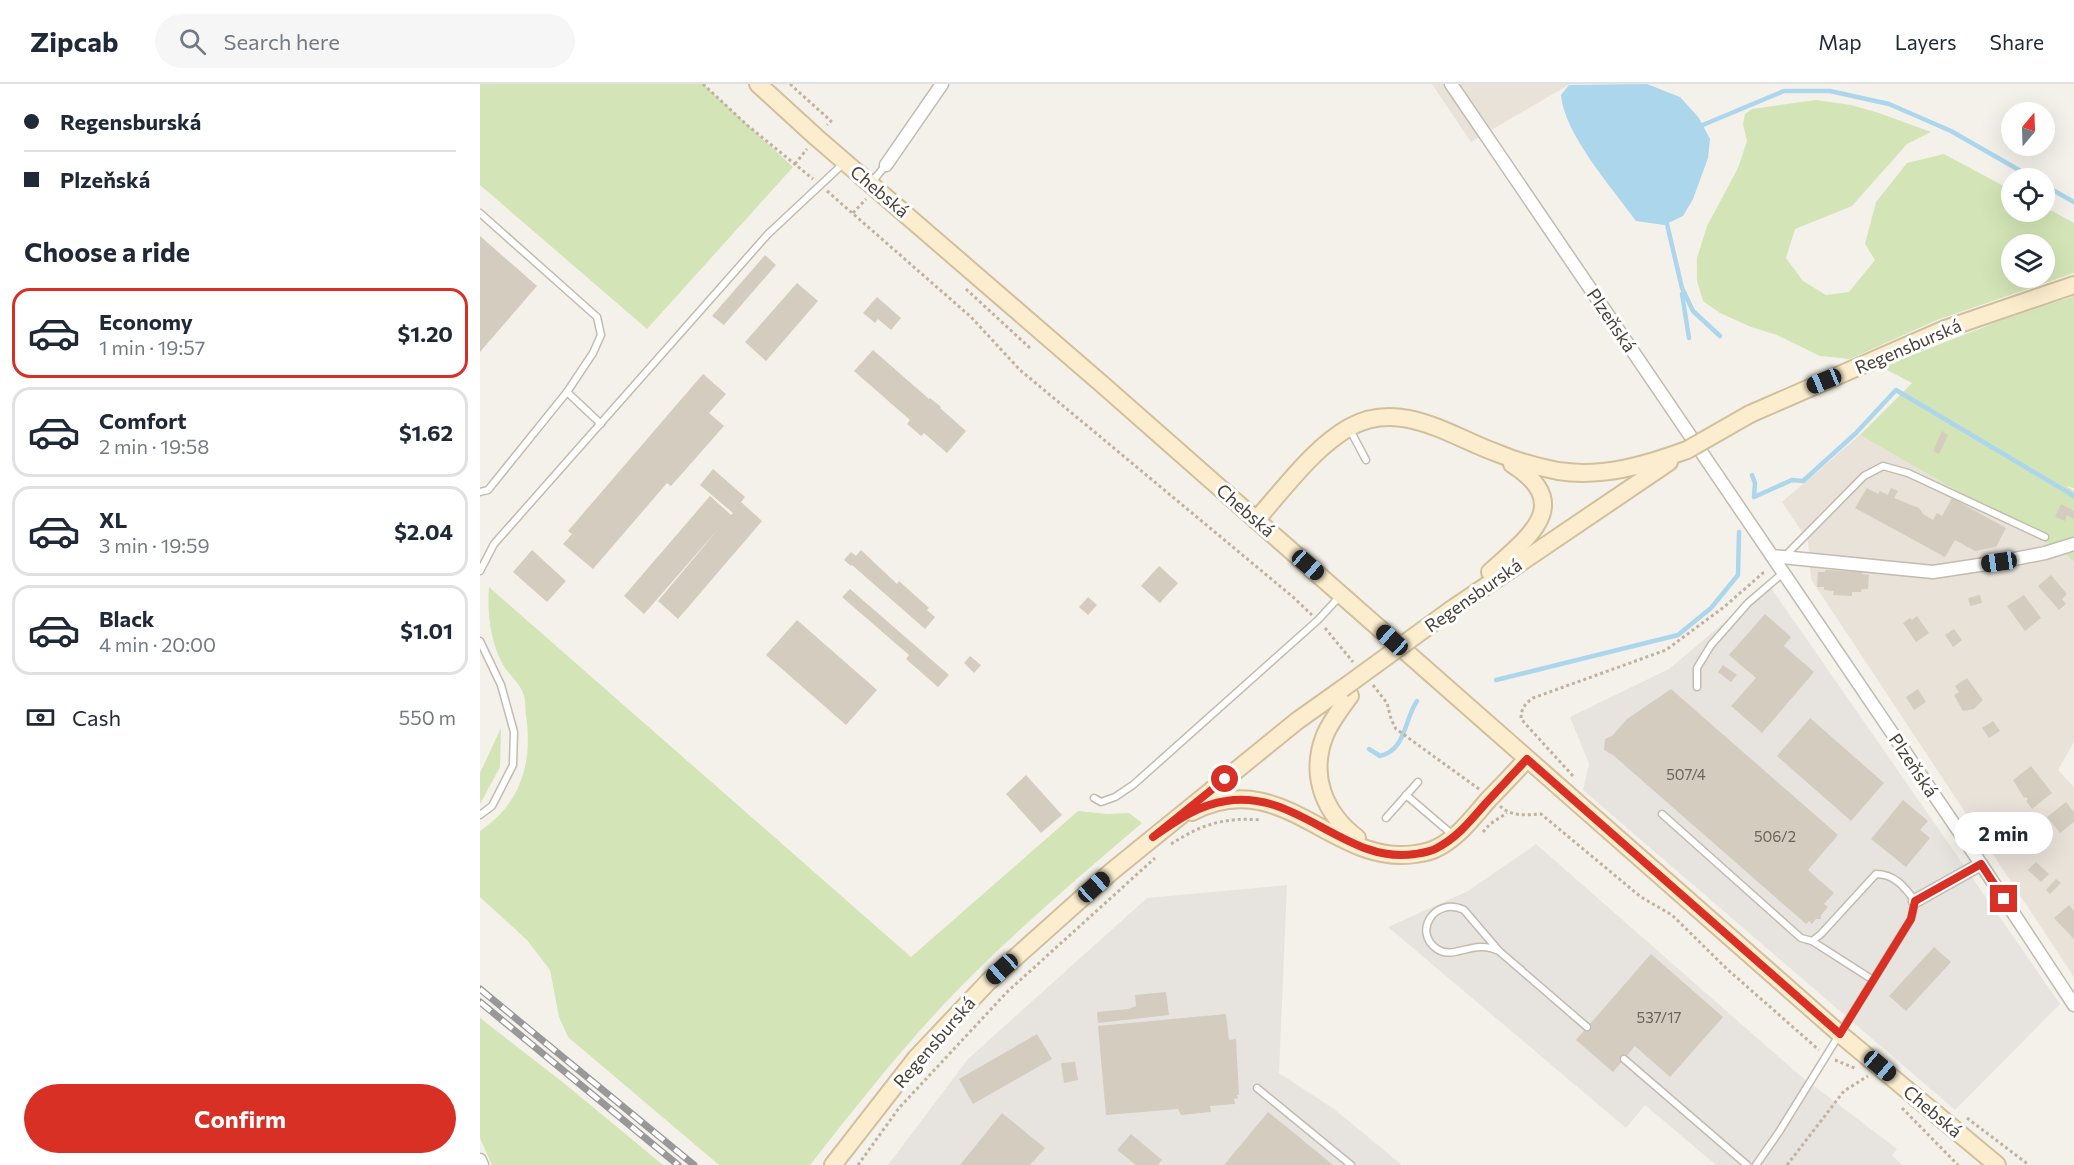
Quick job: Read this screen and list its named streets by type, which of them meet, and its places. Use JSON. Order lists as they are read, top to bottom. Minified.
{"streets":{"main road":["Chebská","Regensburská"],"street":["Plzeňská"]},"house_numbers":["507/4","506/2","537/17"],"north":"top","page":{"header":"Zipcab","search":"Search here","nav":["Map","Layers","Share"],"banner":["Regensburská","Plzeňská"],"heading":"Choose a ride","list":[{"name":"Economy","note":"1 min · 19:57","value":"$1.20"},{"name":"Comfort","note":"2 min · 19:58","value":"$1.62"},{"name":"XL","note":"3 min · 19:59","value":"$2.04"},{"name":"Black","note":"4 min · 20:00","value":"$1.01"}],"pay":["Cash","550 m"],"bubble":"2 min","buttons":"Confirm"}}
